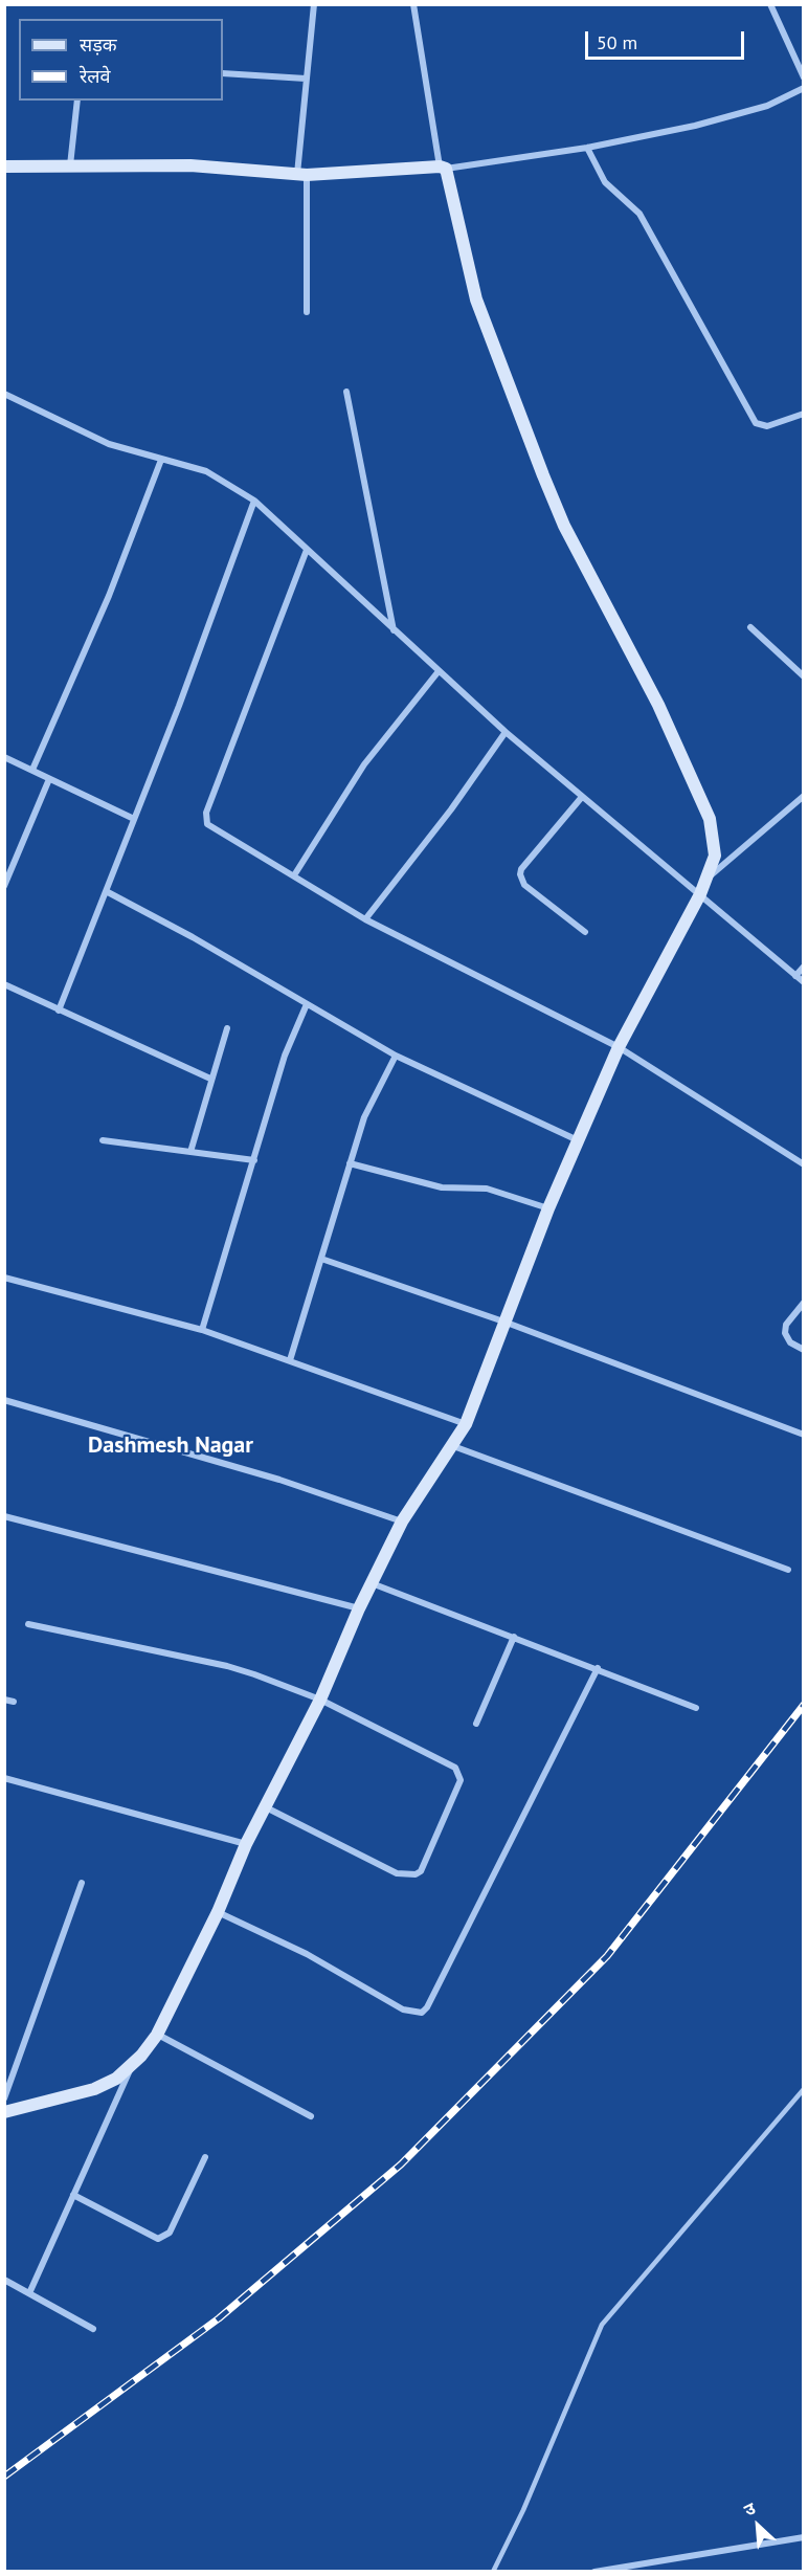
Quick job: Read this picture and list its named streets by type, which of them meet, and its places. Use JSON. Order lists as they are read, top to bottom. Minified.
{"districts":["Dashmesh Nagar"],"legend":["सड़क","रेलवे"],"scale_bar":"50 m","north":"top left"}
